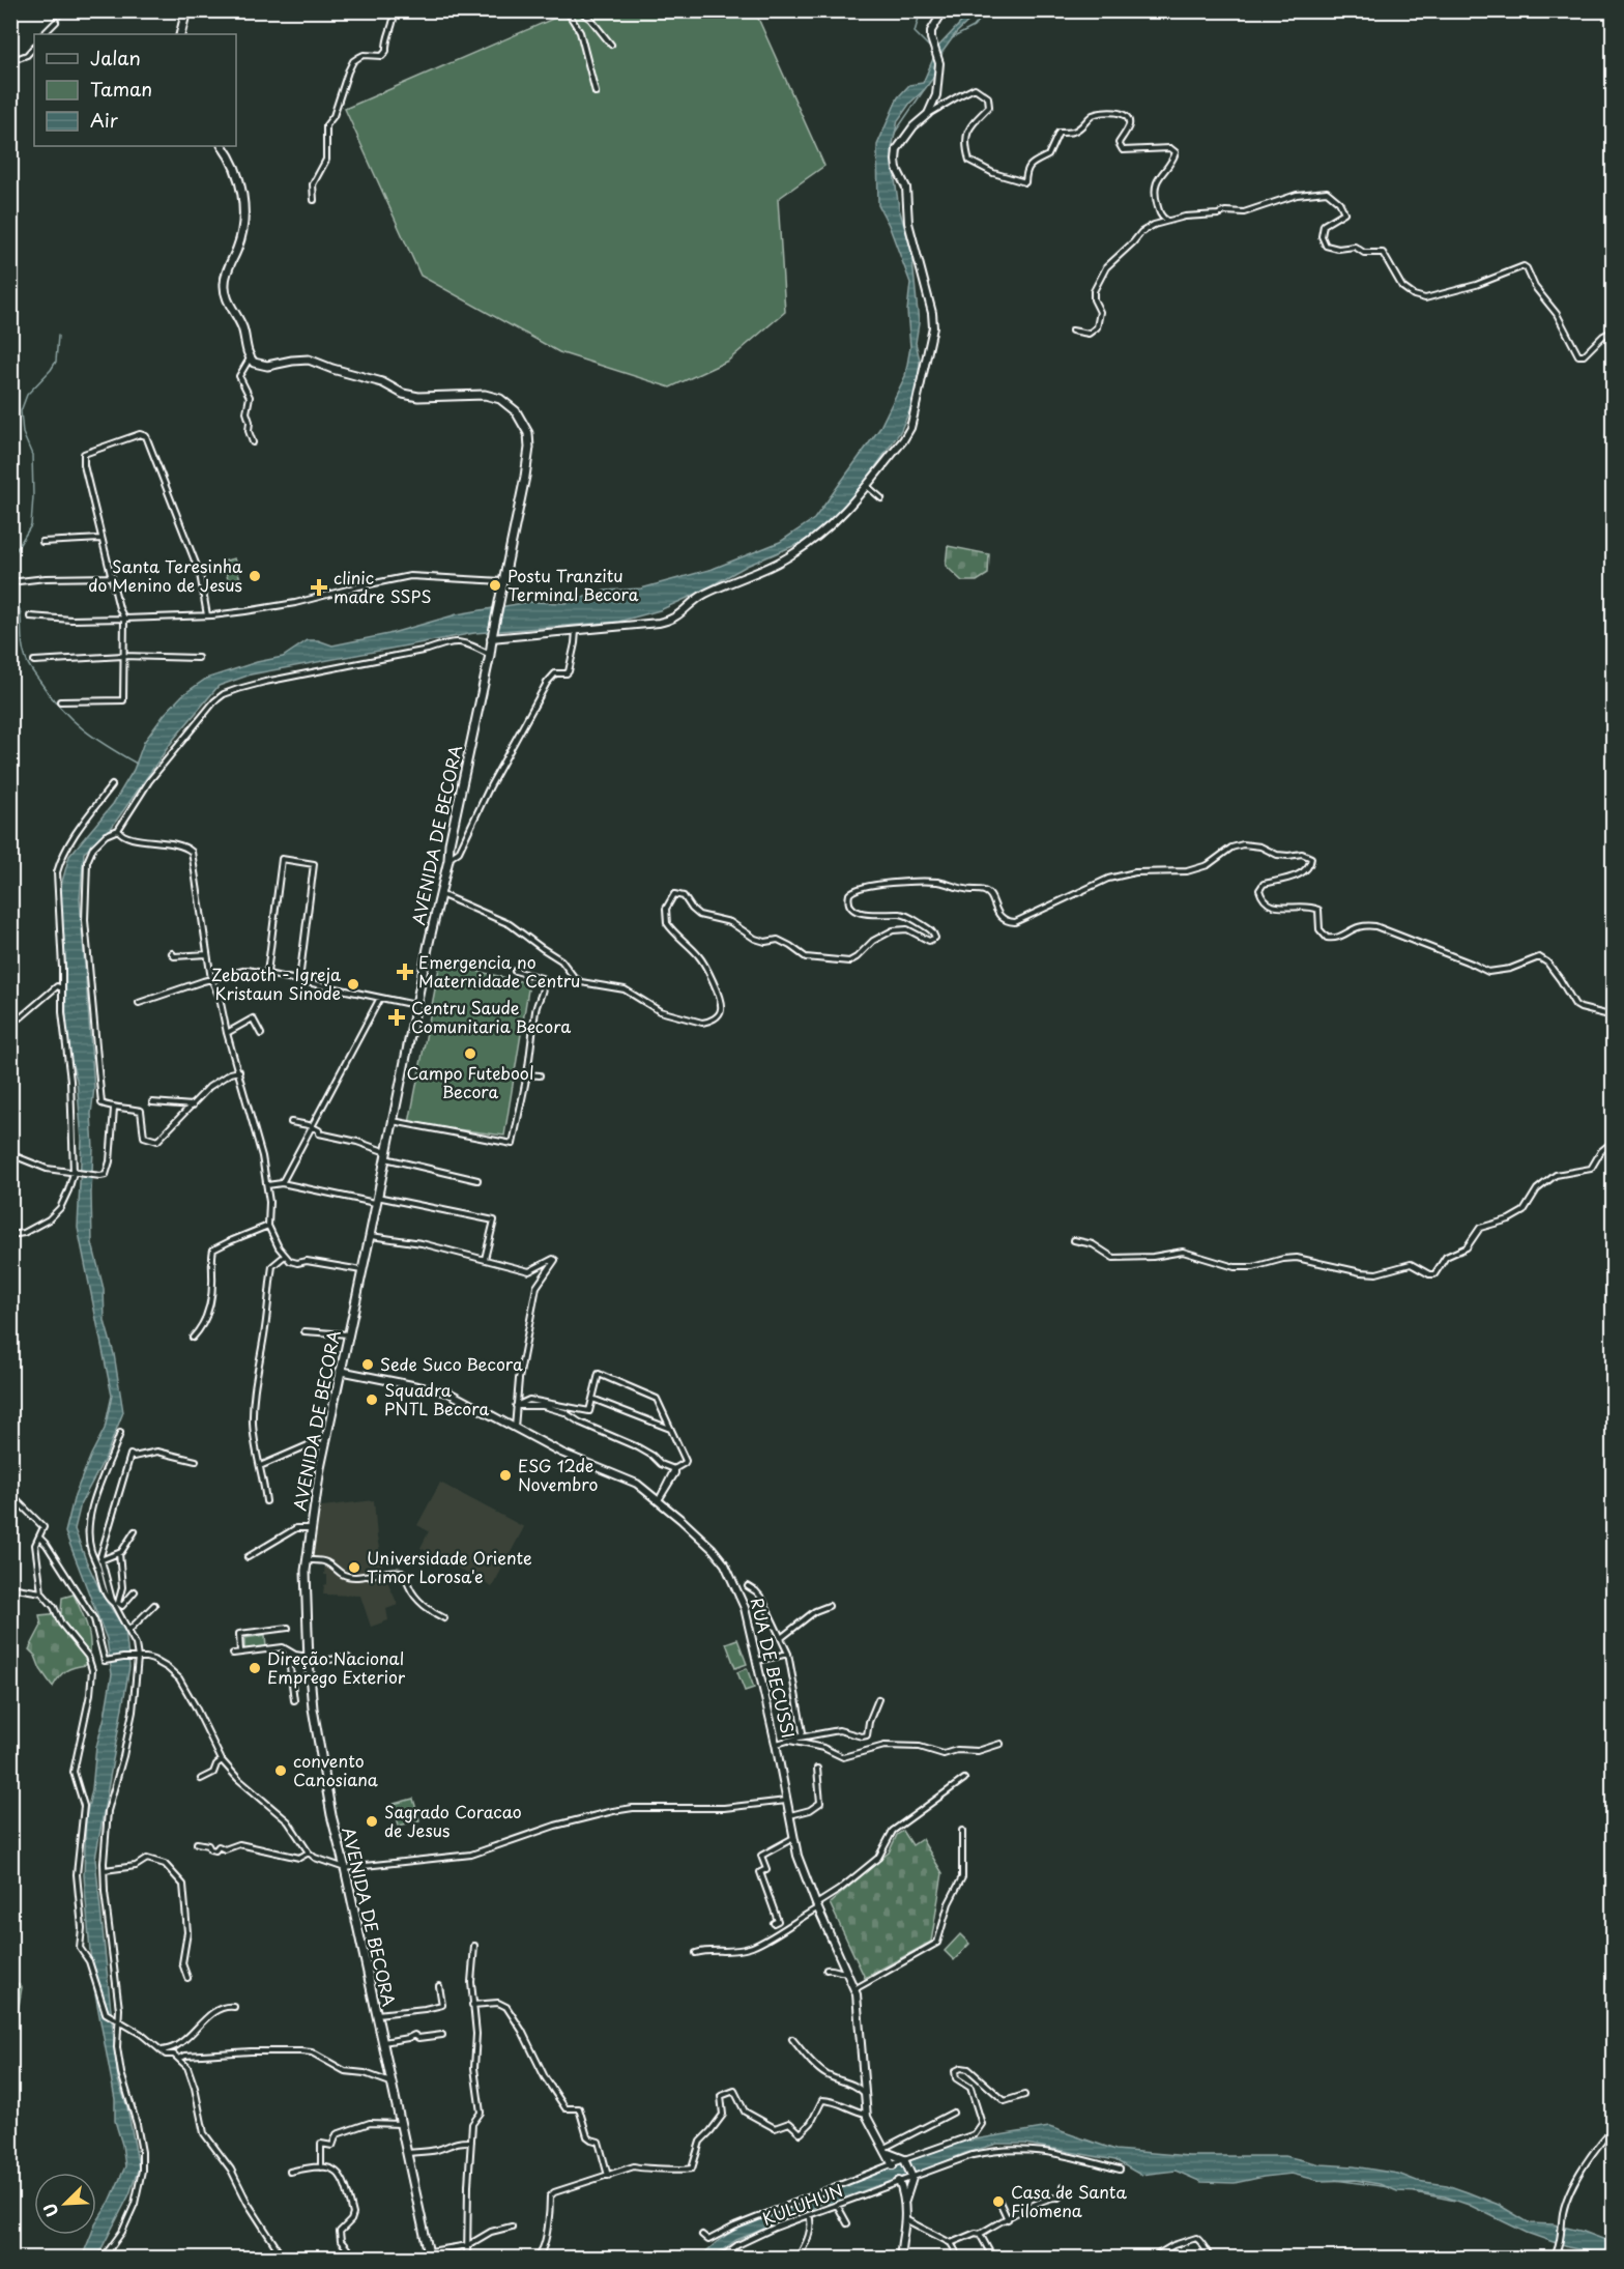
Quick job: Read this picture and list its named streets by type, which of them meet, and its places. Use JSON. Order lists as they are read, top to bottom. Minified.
{"streets":{"main road":["AVENIDA DE BECORA"],"street":["RUA DE BECUSSI","KULUHUN"]},"crossings":[["AVENIDA DE BECORA","RUA DE BECUSSI"]],"places":{"other":["Santa Teresinha do Menino de Jesus","Postu Tranzitu Terminal Becora","Zebaoth - Igreja Kristaun Sinode","Campo Futebool Becora","Sede Suco Becora","Squadra PNTL Becora","ESG 12de Novembro","Universidade Oriente Timor Lorosa'e","Direção Nacional Emprego Exterior","convento Canosiana","Sagrado Coracao de Jesus","Casa de Santa Filomena"],"health":["clinic madre SSPS","Emergencia no Maternidade Centru","Centru Saude Comunitaria Becora"]},"legend":["Jalan","Taman","Air"],"north":"bottom left"}
